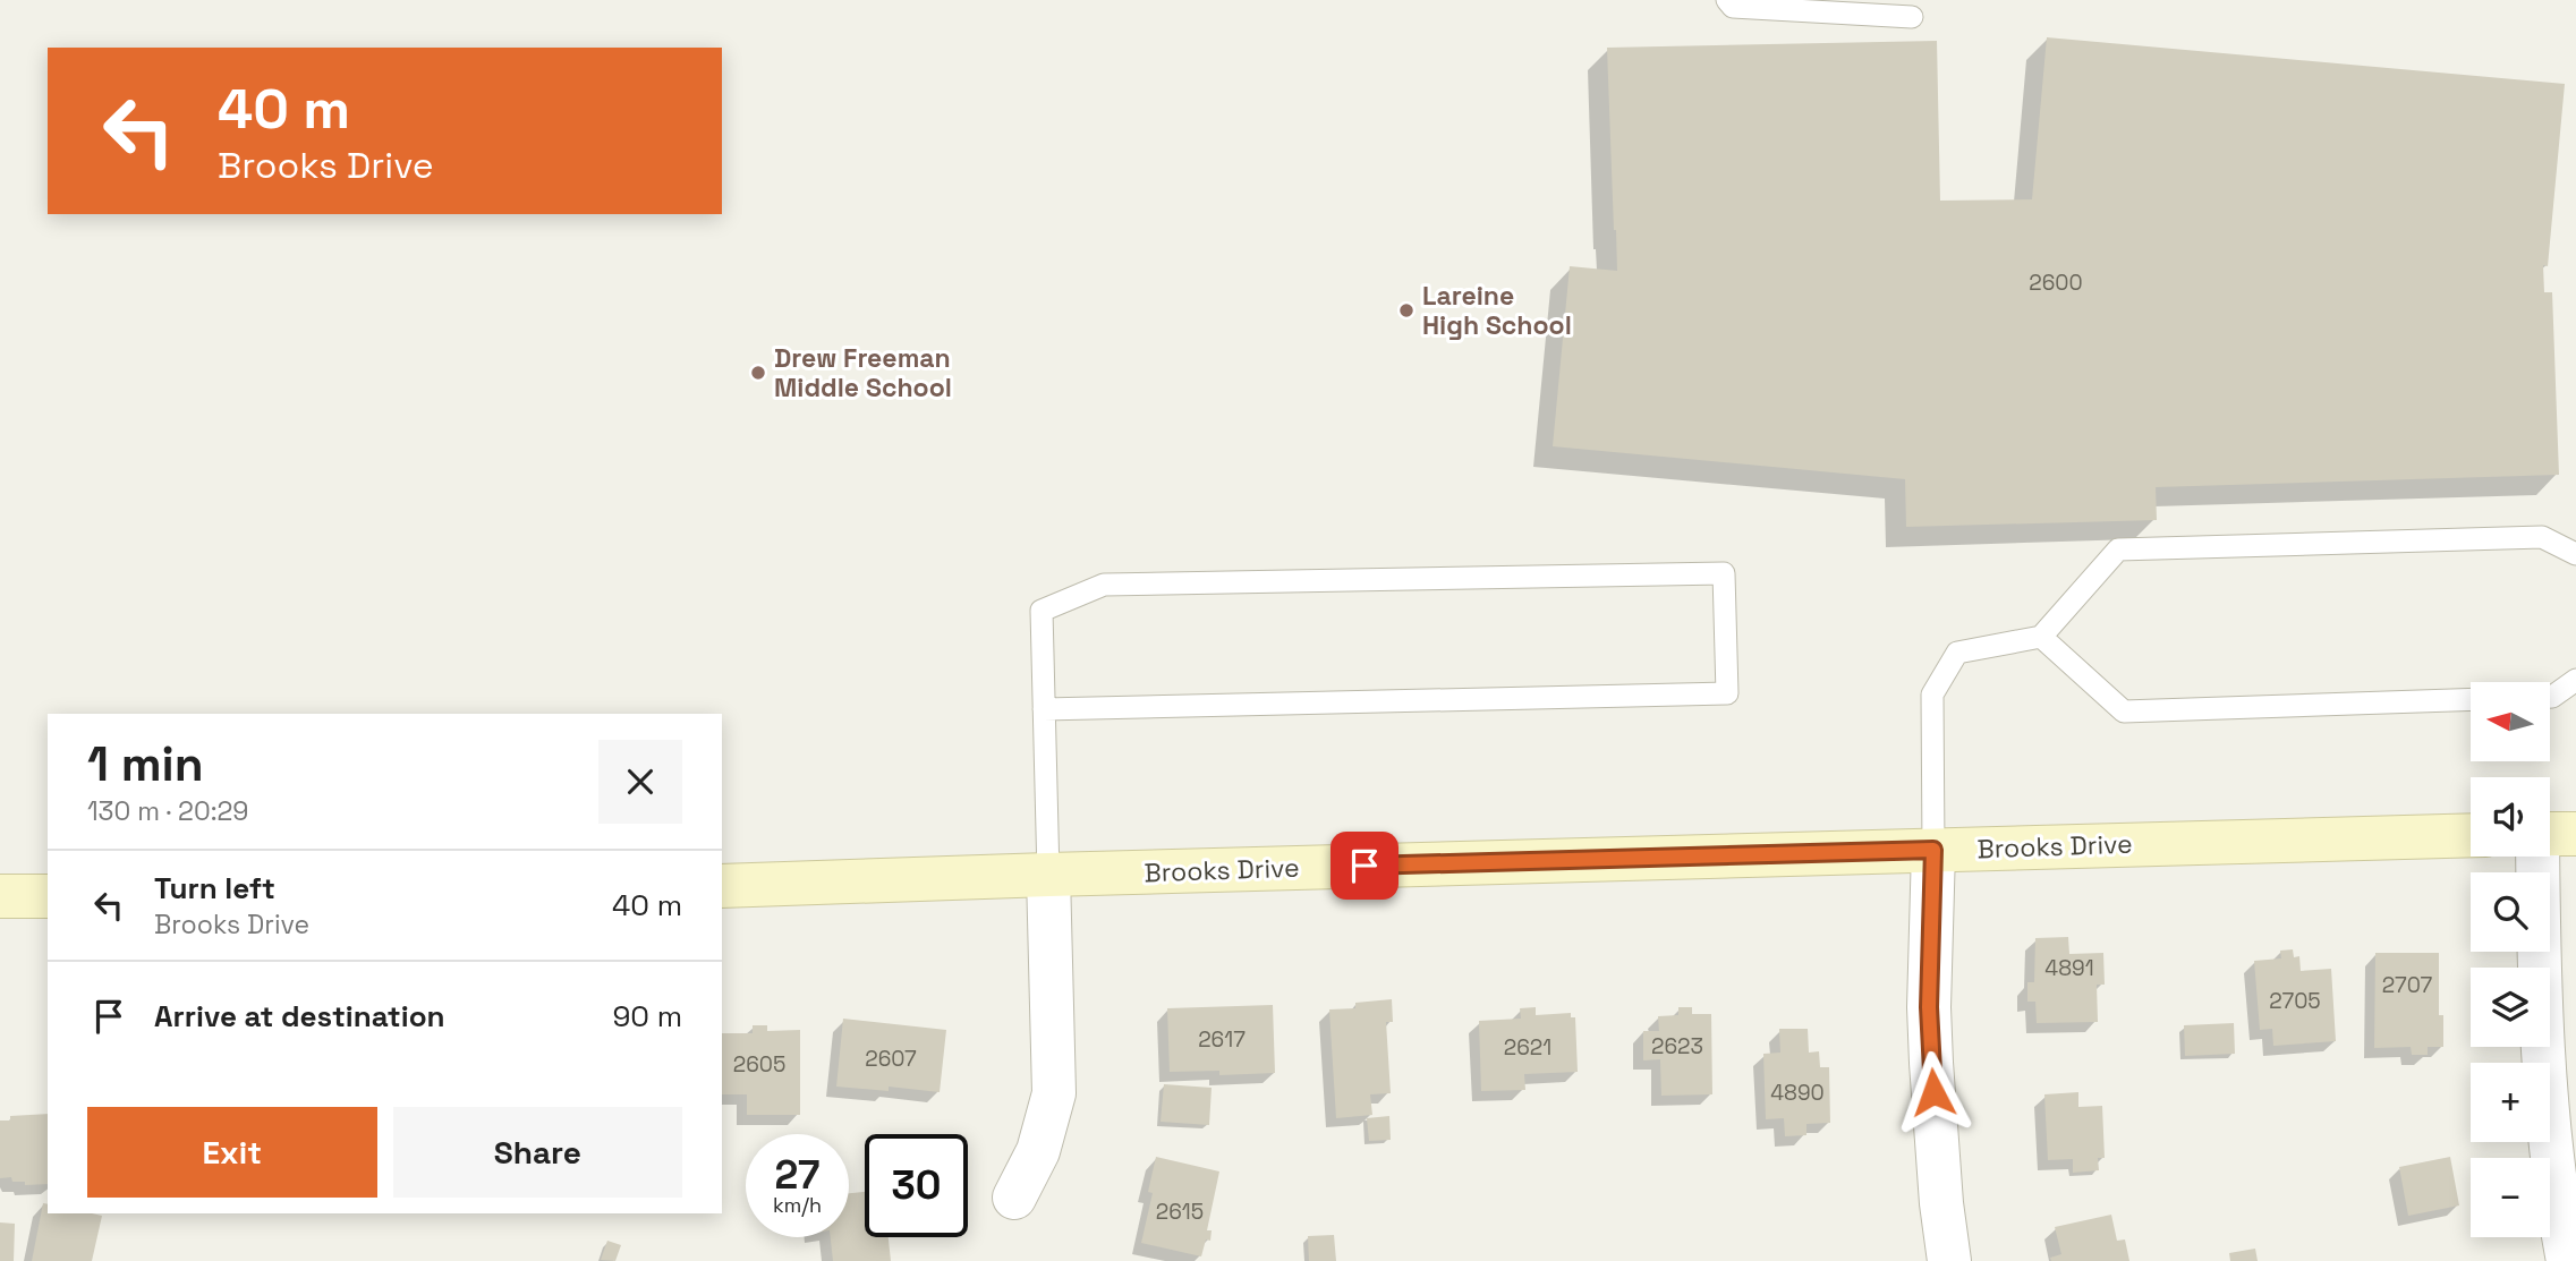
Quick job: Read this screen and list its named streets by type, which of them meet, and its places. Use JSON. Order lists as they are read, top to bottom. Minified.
{"streets":{"street":["Brooks Drive"]},"places":["Lareine High School","Drew Freeman Middle School"],"house_numbers":["2600","4891","2707","2705","2617","2623","2621","2607","2605","4890","2615"],"north":"left","page":{"turn":["40 m","Brooks Drive"],"map_buttons":["+","−"],"heading":["1 min","130 m · 20:29"],"list":[{"name":"Turn left","note":"Brooks Drive","value":"40 m"},{"name":"Arrive at destination","value":"90 m"}],"buttons":["Exit","Share"],"speed":"27 km/h","limit":"30"}}
